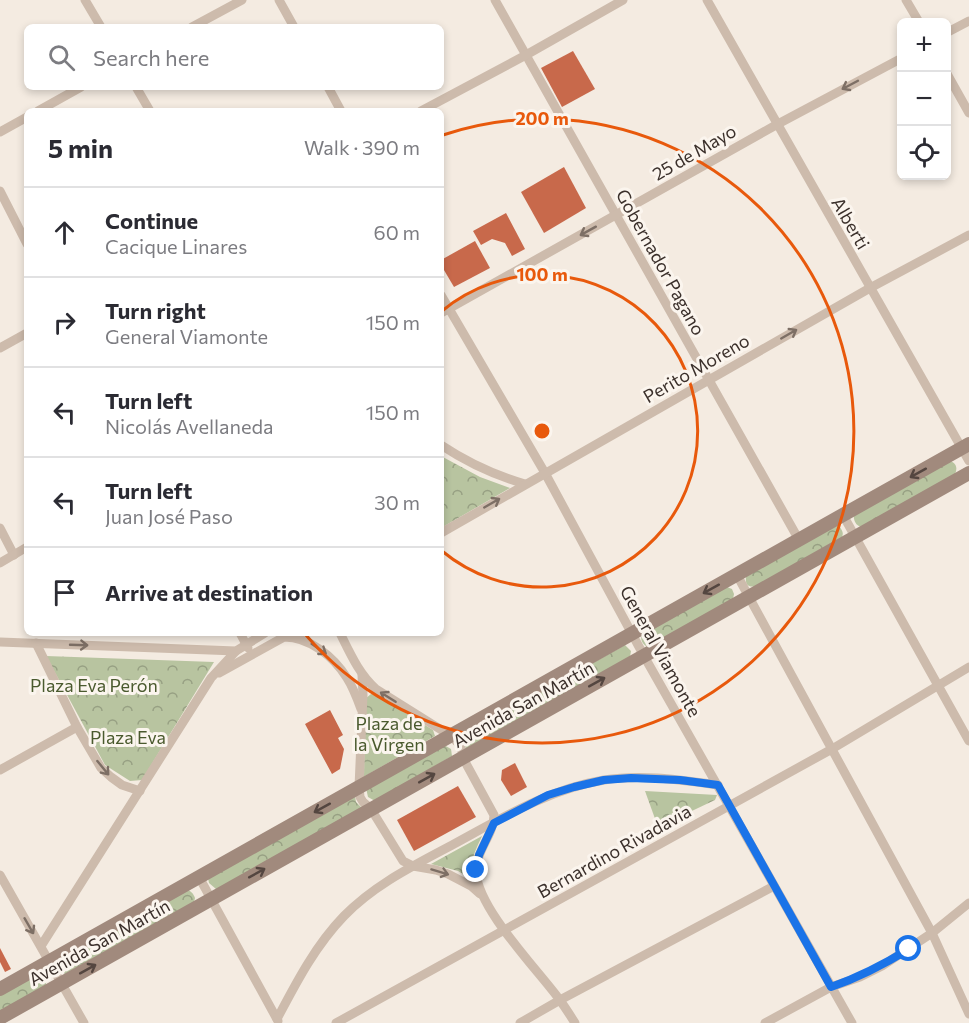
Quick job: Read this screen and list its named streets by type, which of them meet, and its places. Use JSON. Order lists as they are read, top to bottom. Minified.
{"streets":{"main road":["Avenida San Martín"],"street":["25 de Mayo","Alberti","Gobernador Pagano","Perito Moreno","General Viamonte","Bernardino Rivadavia"]},"crossings":[["25 de Mayo","Alberti"],["25 de Mayo","Gobernador Pagano"],["25 de Mayo","General Viamonte"],["Alberti","Perito Moreno"],["Alberti","Avenida San Martín"],["Gobernador Pagano","Perito Moreno"],["Gobernador Pagano","Avenida San Martín"],["Perito Moreno","General Viamonte"],["General Viamonte","Avenida San Martín"],["General Viamonte","Bernardino Rivadavia"]],"one_way":["25 de Mayo","Perito Moreno"],"parks":["Plaza Eva Perón","Plaza de la Virgen","Plaza Eva"],"page":{"map_buttons":["+","−"],"search":"Search here","heading":["5 min","Walk · 390 m"],"list":[["Continue","Cacique Linares","60 m"],["Turn right","General Viamonte","150 m"],["Turn left","Nicolás Avellaneda","150 m"],["Turn left","Juan José Paso","30 m"],"Arrive at destination"]},"rings":["200 m","100 m"]}
